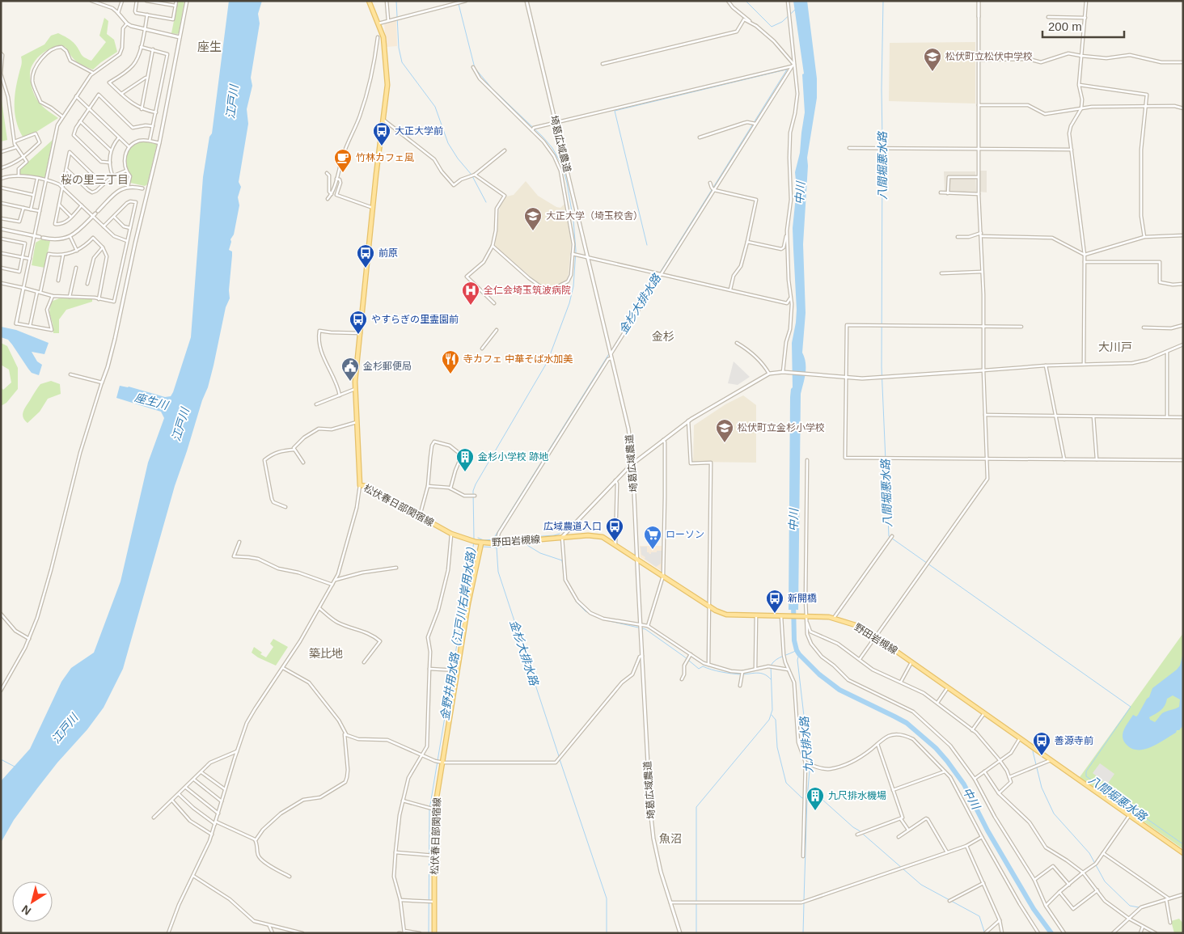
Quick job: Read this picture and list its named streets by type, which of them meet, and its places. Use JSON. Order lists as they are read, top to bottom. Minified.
{"streets":{"main road":["松伏春日部関宿線","野田岩槻線"],"street":["埼葛広域農道"]},"crossings":[["埼葛広域農道","野田岩槻線"],["松伏春日部関宿線","野田岩槻線"]],"districts":["座生","桜の里三丁目","金杉","大川戸","築比地","魚沼"],"water":["江戸川","八間堀悪水路","中川","金杉大排水路","座生川","金野井用水路（江戸川右岸用水路）","九尺排水路"],"places":{"school or university":["松伏町立松伏中学校","大正大学（埼玉校舎）","松伏町立金杉小学校"],"bus stop":["大正大学前","前原","やすらぎの里霊園前","広域農道入口","新開橋","善源寺前"],"cafe":["竹林カフェ風"],"hospital":["全仁会埼玉筑波病院"],"restaurant":["寺カフェ 中華そば水加美"],"public building":["金杉郵便局"],"building":["金杉小学校 跡地","九尺排水機場"],"supermarket":["ローソン"]},"scale_bar":"200 m","north":"bottom left"}
